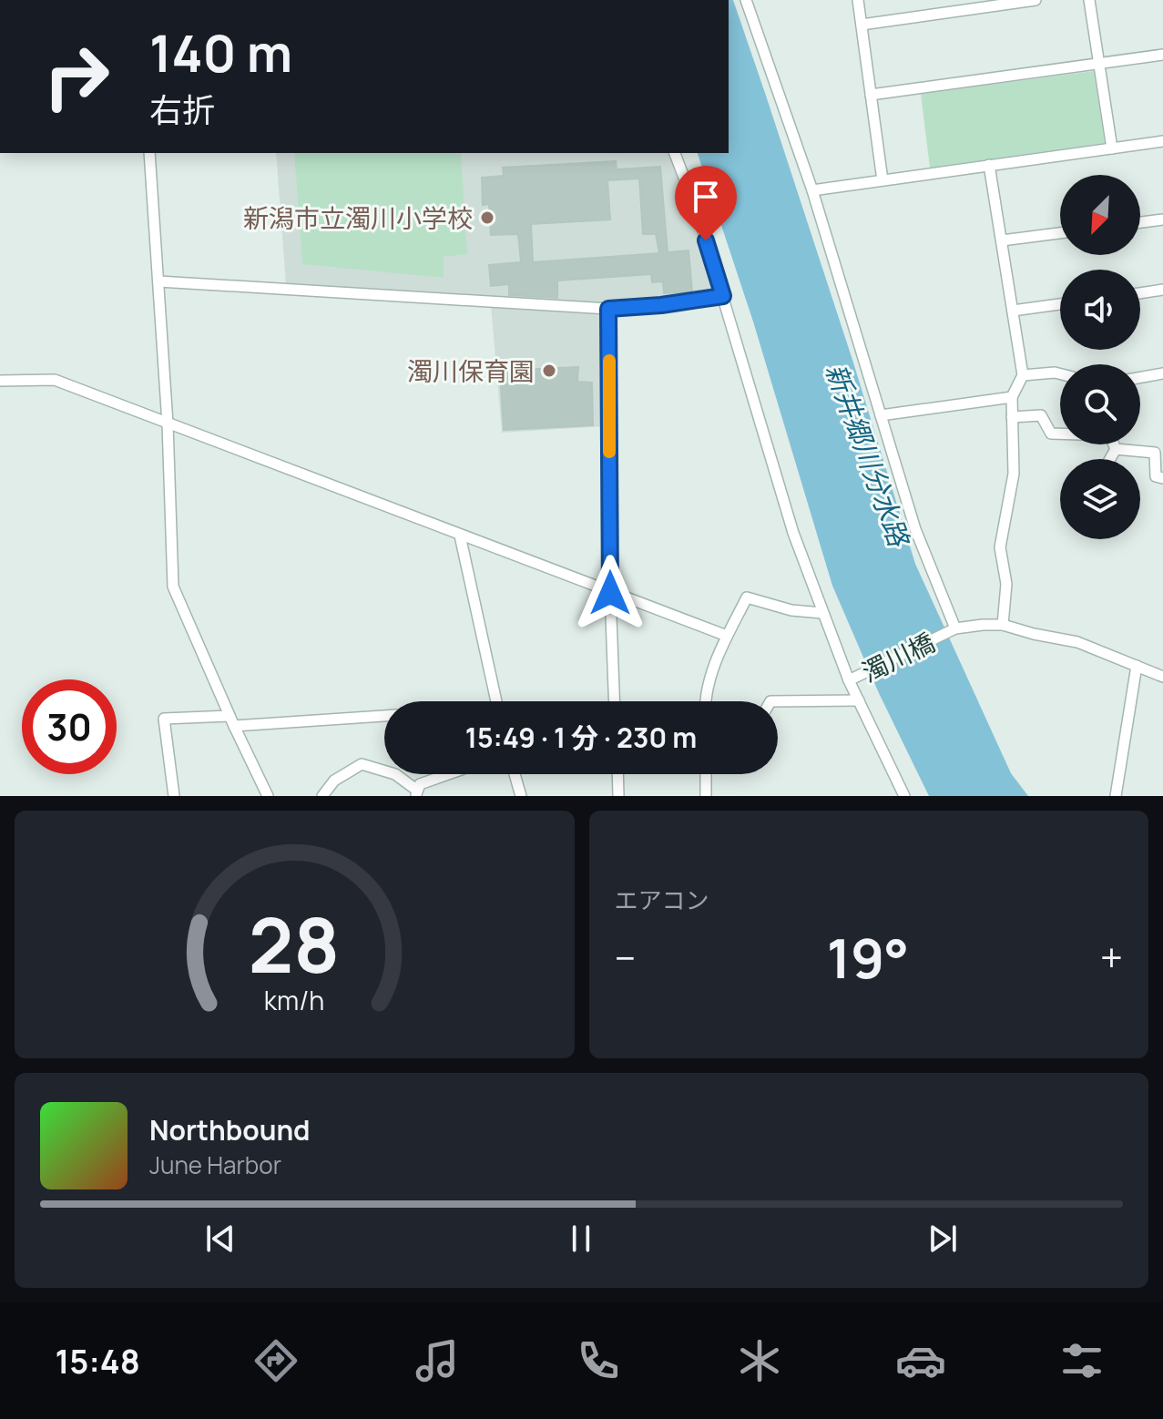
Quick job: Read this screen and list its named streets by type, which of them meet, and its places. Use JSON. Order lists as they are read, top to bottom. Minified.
{"streets":{"street":["濁川橋"]},"water":["新井郷川分水路"],"places":["新潟市立濁川小学校","濁川保育園"],"north":"bottom left","page":{"turn":["140 m","右折"],"limit":"30","trip":"15:49 · 1 分 · 230 m","tile":"エアコン","heat":["−","19°","+"],"song":["Northbound","June Harbor"],"tabs":"15:48","gauge":["28","km/h"]}}
